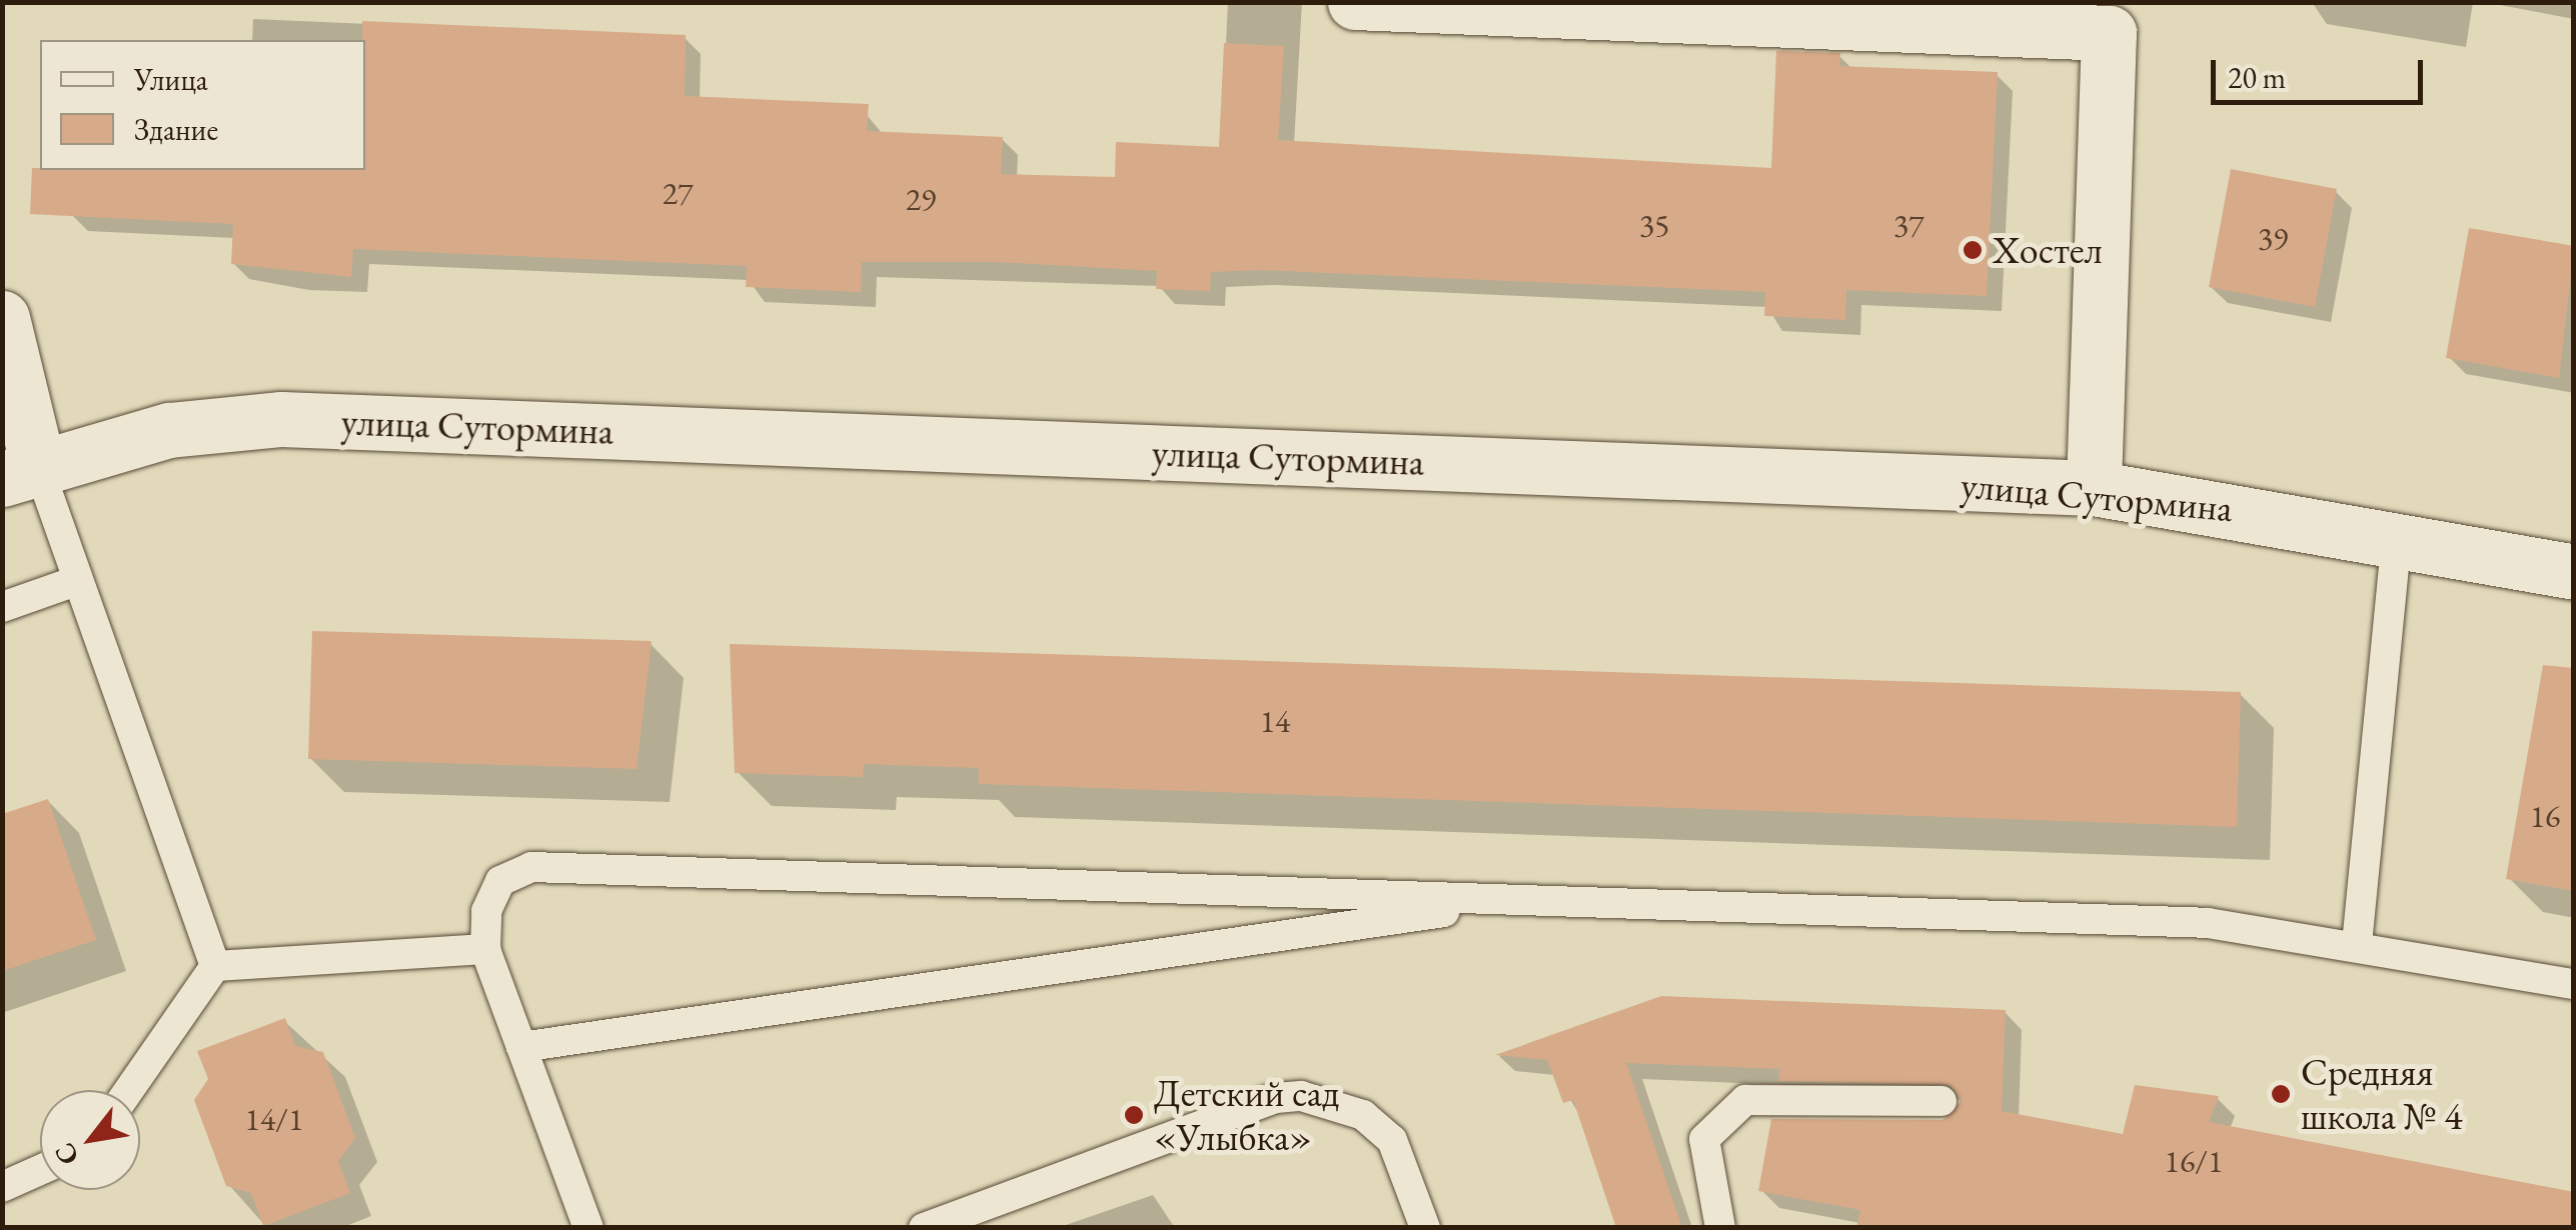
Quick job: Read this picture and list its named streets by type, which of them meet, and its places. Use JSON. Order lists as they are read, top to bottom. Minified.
{"streets":{"street":["улица Сутормина"]},"places":["Хостел","Средняя школа № 4","Детский сад «Улыбка»"],"house_numbers":["27","29","35","37","39","14","16","14/1","16/1"],"legend":["Улица","Здание"],"scale_bar":"20 m","north":"bottom left"}
